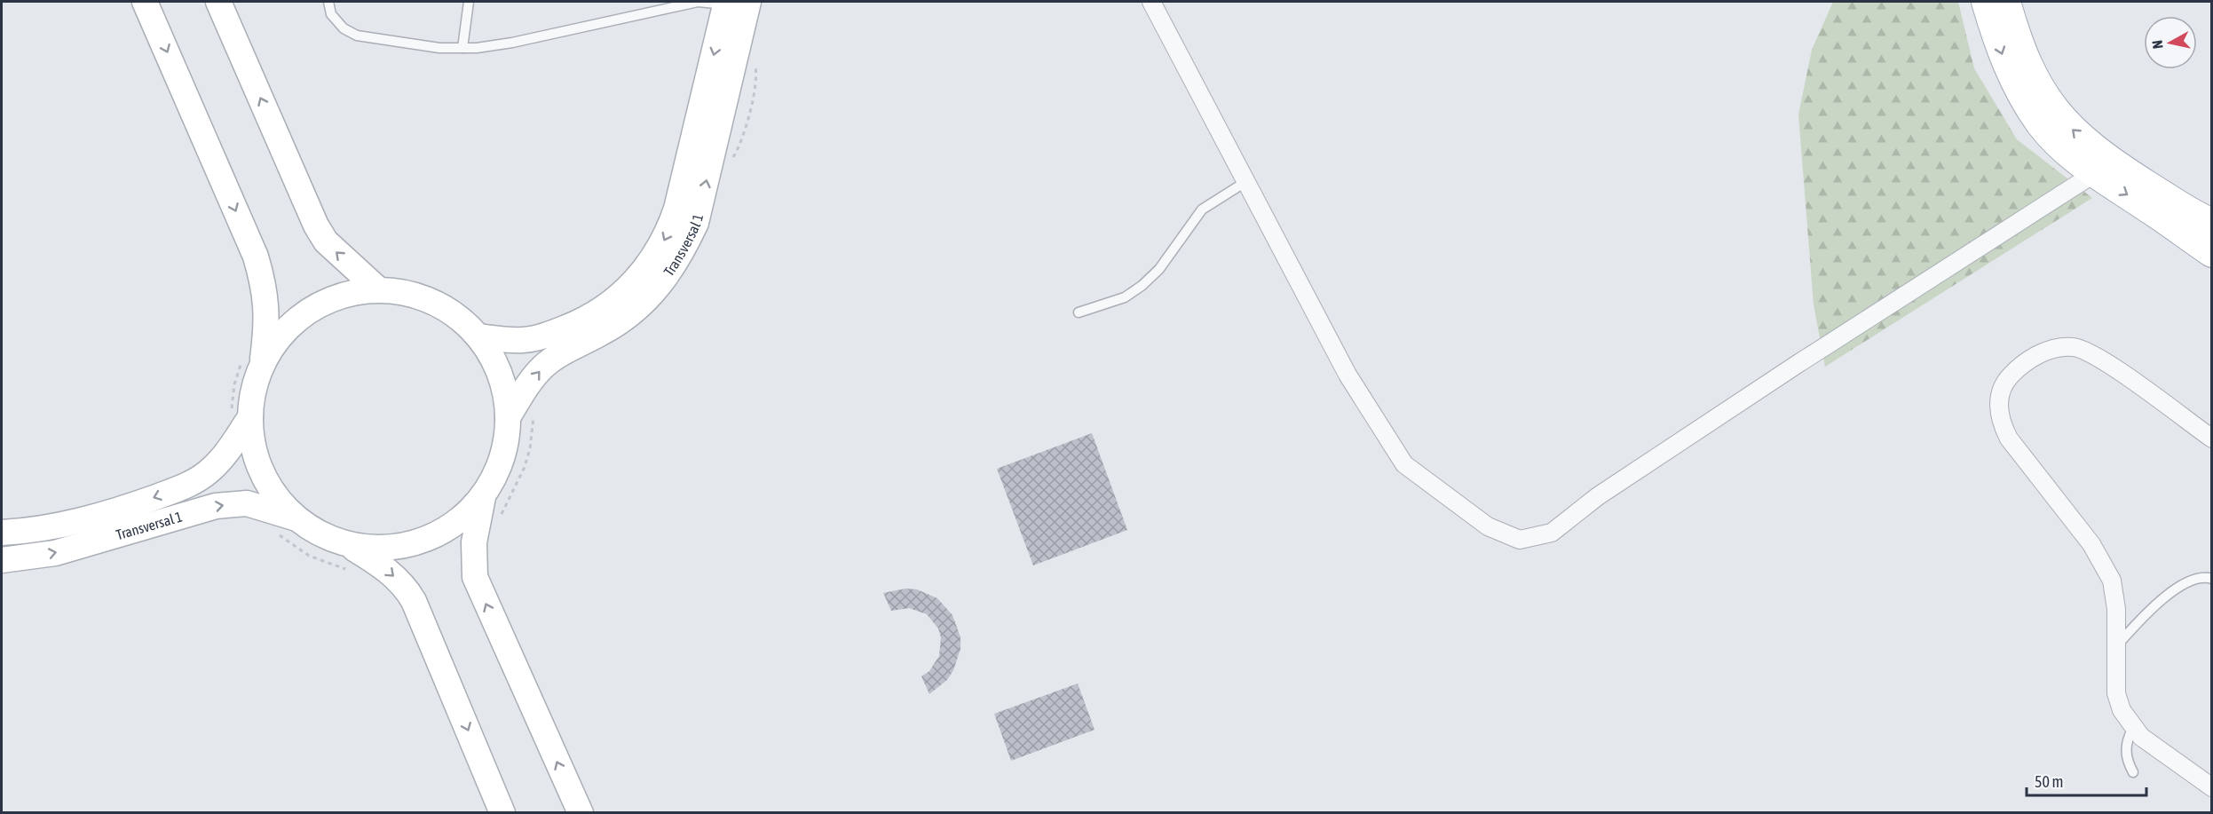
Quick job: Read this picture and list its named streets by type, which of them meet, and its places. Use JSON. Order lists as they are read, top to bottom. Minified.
{"streets":{"street":["Transversal 1"]},"scale_bar":"50 m","north":"left"}
